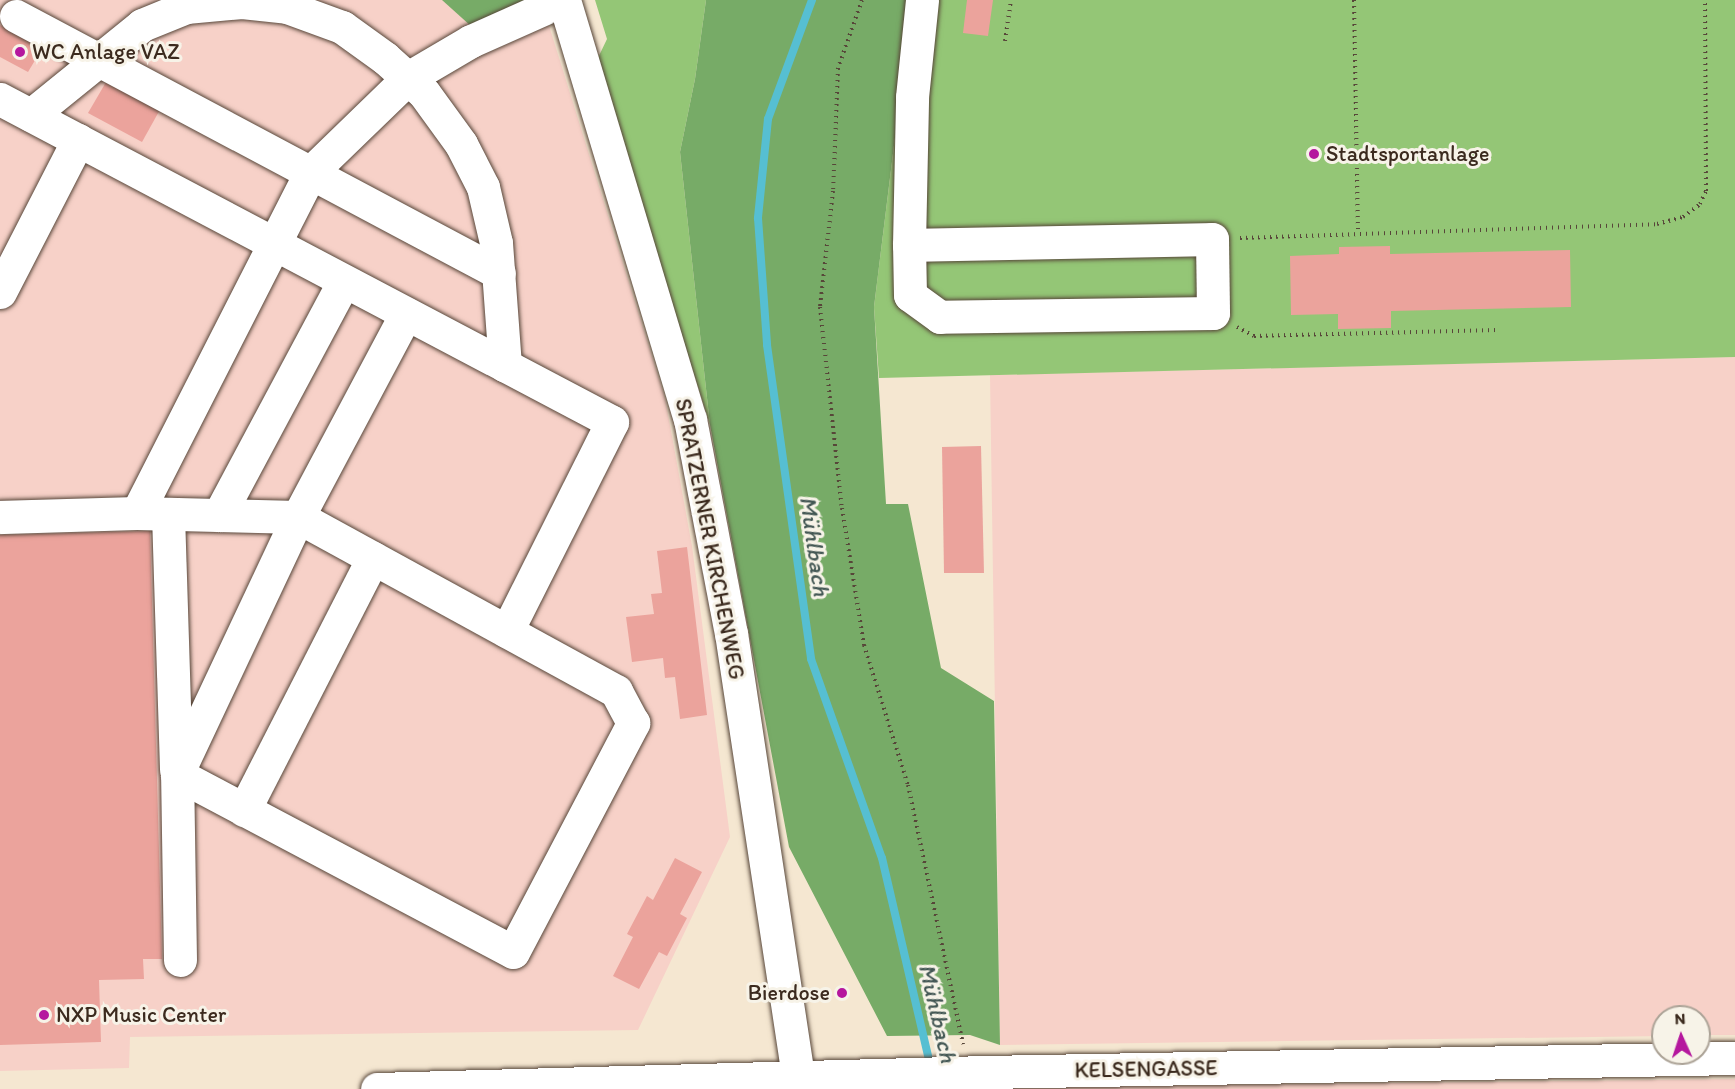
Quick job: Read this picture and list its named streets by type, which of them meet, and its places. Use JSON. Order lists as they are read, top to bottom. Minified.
{"streets":{"street":["SPRATZERNER KIRCHENWEG","KELSENGASSE"]},"crossings":[["SPRATZERNER KIRCHENWEG","KELSENGASSE"]],"water":["Mühlbach"],"places":["WC Anlage VAZ","Stadtsportanlage","Bierdose","NXP Music Center"],"north":"top"}
